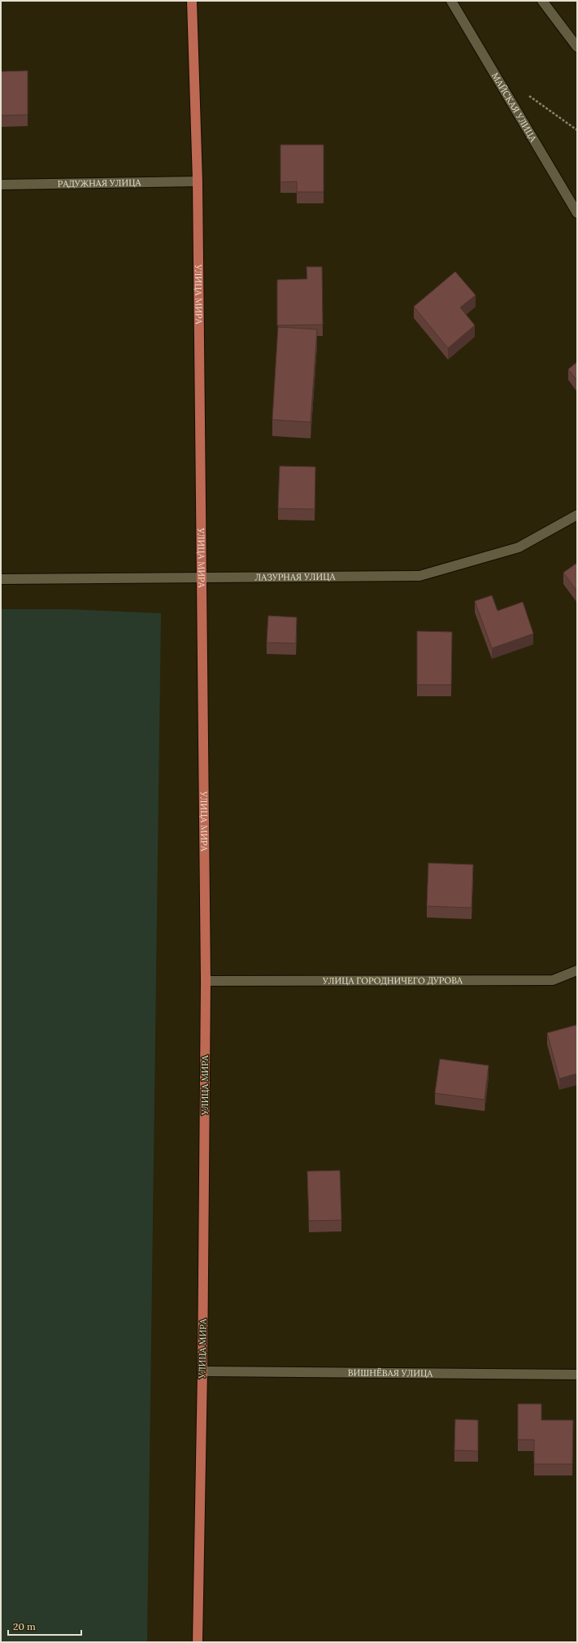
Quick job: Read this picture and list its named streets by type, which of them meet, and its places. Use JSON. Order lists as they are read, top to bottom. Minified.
{"streets":{"main road":["УЛИЦА МИРА"],"street":["МАЙСКАЯ УЛИЦА","РАДУЖНАЯ УЛИЦА","ЛАЗУРНАЯ УЛИЦА","УЛИЦА ГОРОДНИЧЕГО ДУРОВА","ВИШНЁВАЯ УЛИЦА"]},"crossings":[["РАДУЖНАЯ УЛИЦА","УЛИЦА МИРА"],["УЛИЦА МИРА","ЛАЗУРНАЯ УЛИЦА"],["УЛИЦА МИРА","УЛИЦА ГОРОДНИЧЕГО ДУРОВА"],["УЛИЦА МИРА","ВИШНЁВАЯ УЛИЦА"]],"scale_bar":"20 m"}
